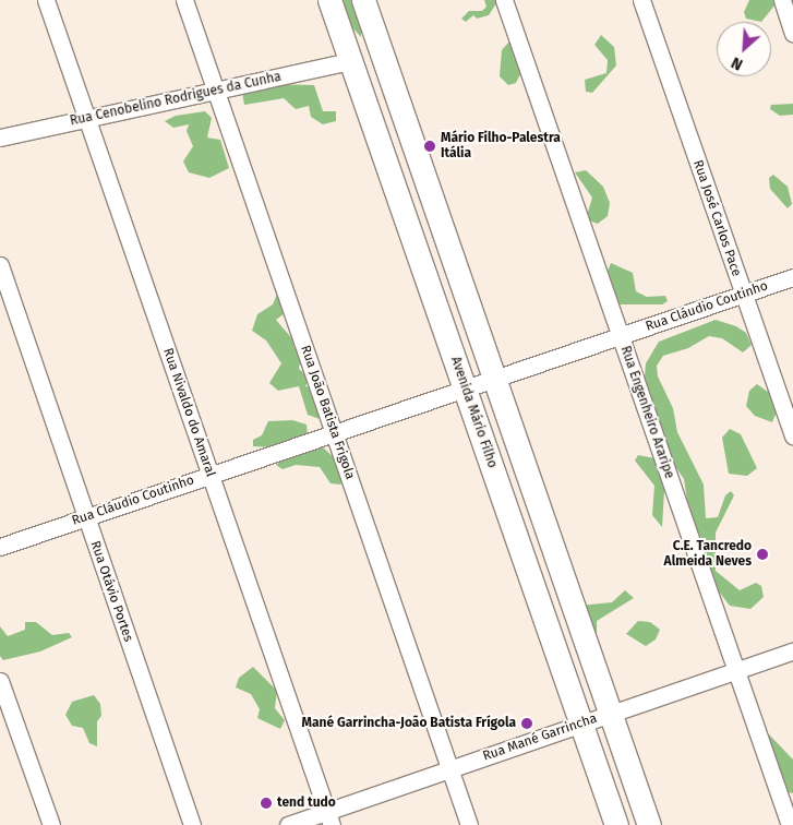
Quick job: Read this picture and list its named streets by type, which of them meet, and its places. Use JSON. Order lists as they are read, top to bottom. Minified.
{"streets":{"main road":["Avenida Mário Filho"],"street":["Rua Cenobelino Rodrigues da Cunha","Rua José Carlos Pace","Rua Cláudio Coutinho","Rua Nivaldo do Amaral","Rua João Batista Frigola","Rua Engenheiro Araripe","Rua Otávio Portes","Rua Mané Garrincha"]},"crossings":[["Rua Cenobelino Rodrigues da Cunha","Rua Nivaldo do Amaral"],["Rua Cenobelino Rodrigues da Cunha","Rua João Batista Frigola"],["Rua Cenobelino Rodrigues da Cunha","Avenida Mário Filho"],["Rua José Carlos Pace","Rua Cláudio Coutinho"],["Rua Cláudio Coutinho","Rua Nivaldo do Amaral"],["Rua Cláudio Coutinho","Rua João Batista Frigola"],["Rua Cláudio Coutinho","Avenida Mário Filho"],["Rua Cláudio Coutinho","Rua Engenheiro Araripe"],["Rua Cláudio Coutinho","Rua Otávio Portes"],["Rua Nivaldo do Amaral","Rua Mané Garrincha"],["Rua João Batista Frigola","Rua Mané Garrincha"],["Avenida Mário Filho","Rua Mané Garrincha"],["Rua Engenheiro Araripe","Rua Mané Garrincha"]],"places":["Mário Filho-Palestra Itália","C.E. Tancredo Almeida Neves","Mané Garrincha-João Batista Frígola","tend tudo"],"north":"bottom left"}
